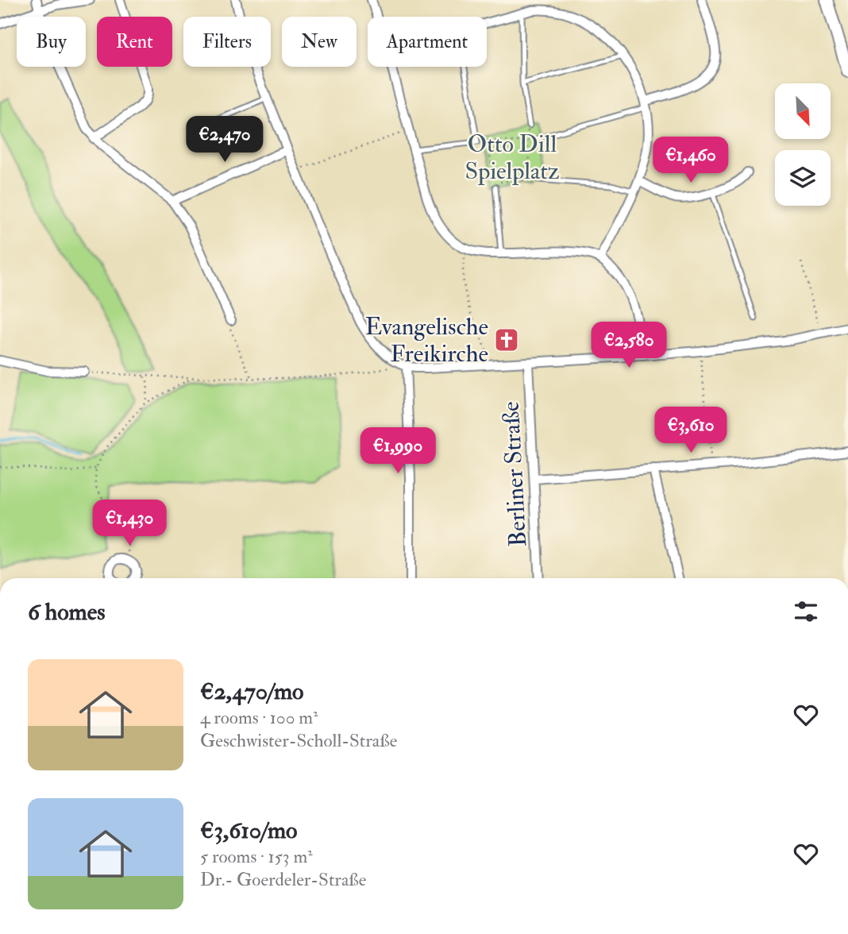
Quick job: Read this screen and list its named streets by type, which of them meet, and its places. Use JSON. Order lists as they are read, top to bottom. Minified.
{"streets":{"street":["Berliner Straße"]},"parks":["Otto Dill Spielplatz"],"places":{"church":["Evangelische Freikirche"]},"north":"bottom right","page":{"chip":["Buy","Rent","Filters","New","Apartment"],"price":["€2,470","€1,460","€2,580","€3,610","€1,990","€1,430"],"heading":"6 homes","list":[{"name":"€2,470/mo","note":"4 rooms · 100 m² · Geschwister-Scholl-Straße"},{"name":"€3,610/mo","note":"5 rooms · 153 m² · Dr.- Goerdeler-Straße"}]}}
